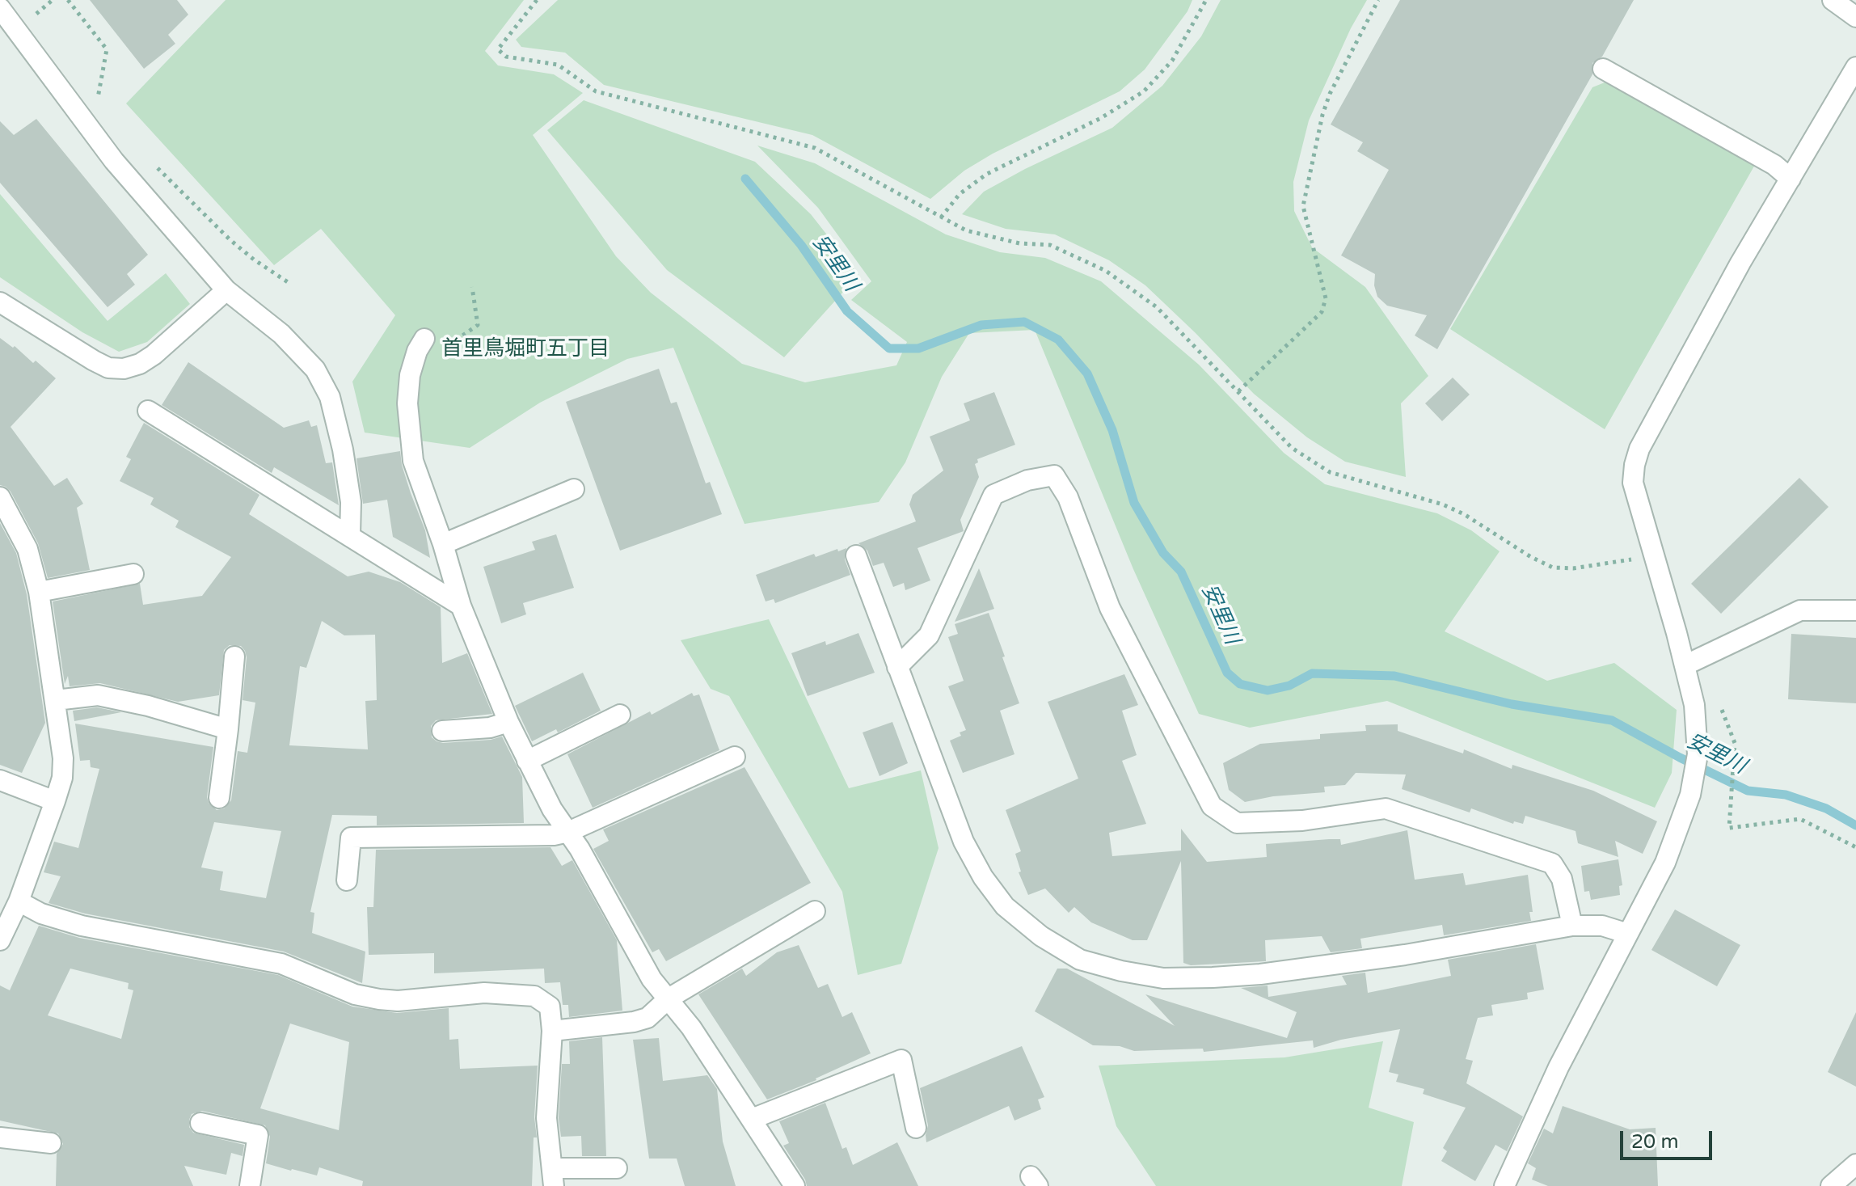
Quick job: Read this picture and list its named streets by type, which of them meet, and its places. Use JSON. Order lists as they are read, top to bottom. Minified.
{"districts":["首里鳥堀町五丁目"],"water":["安里川"],"scale_bar":"20 m"}
